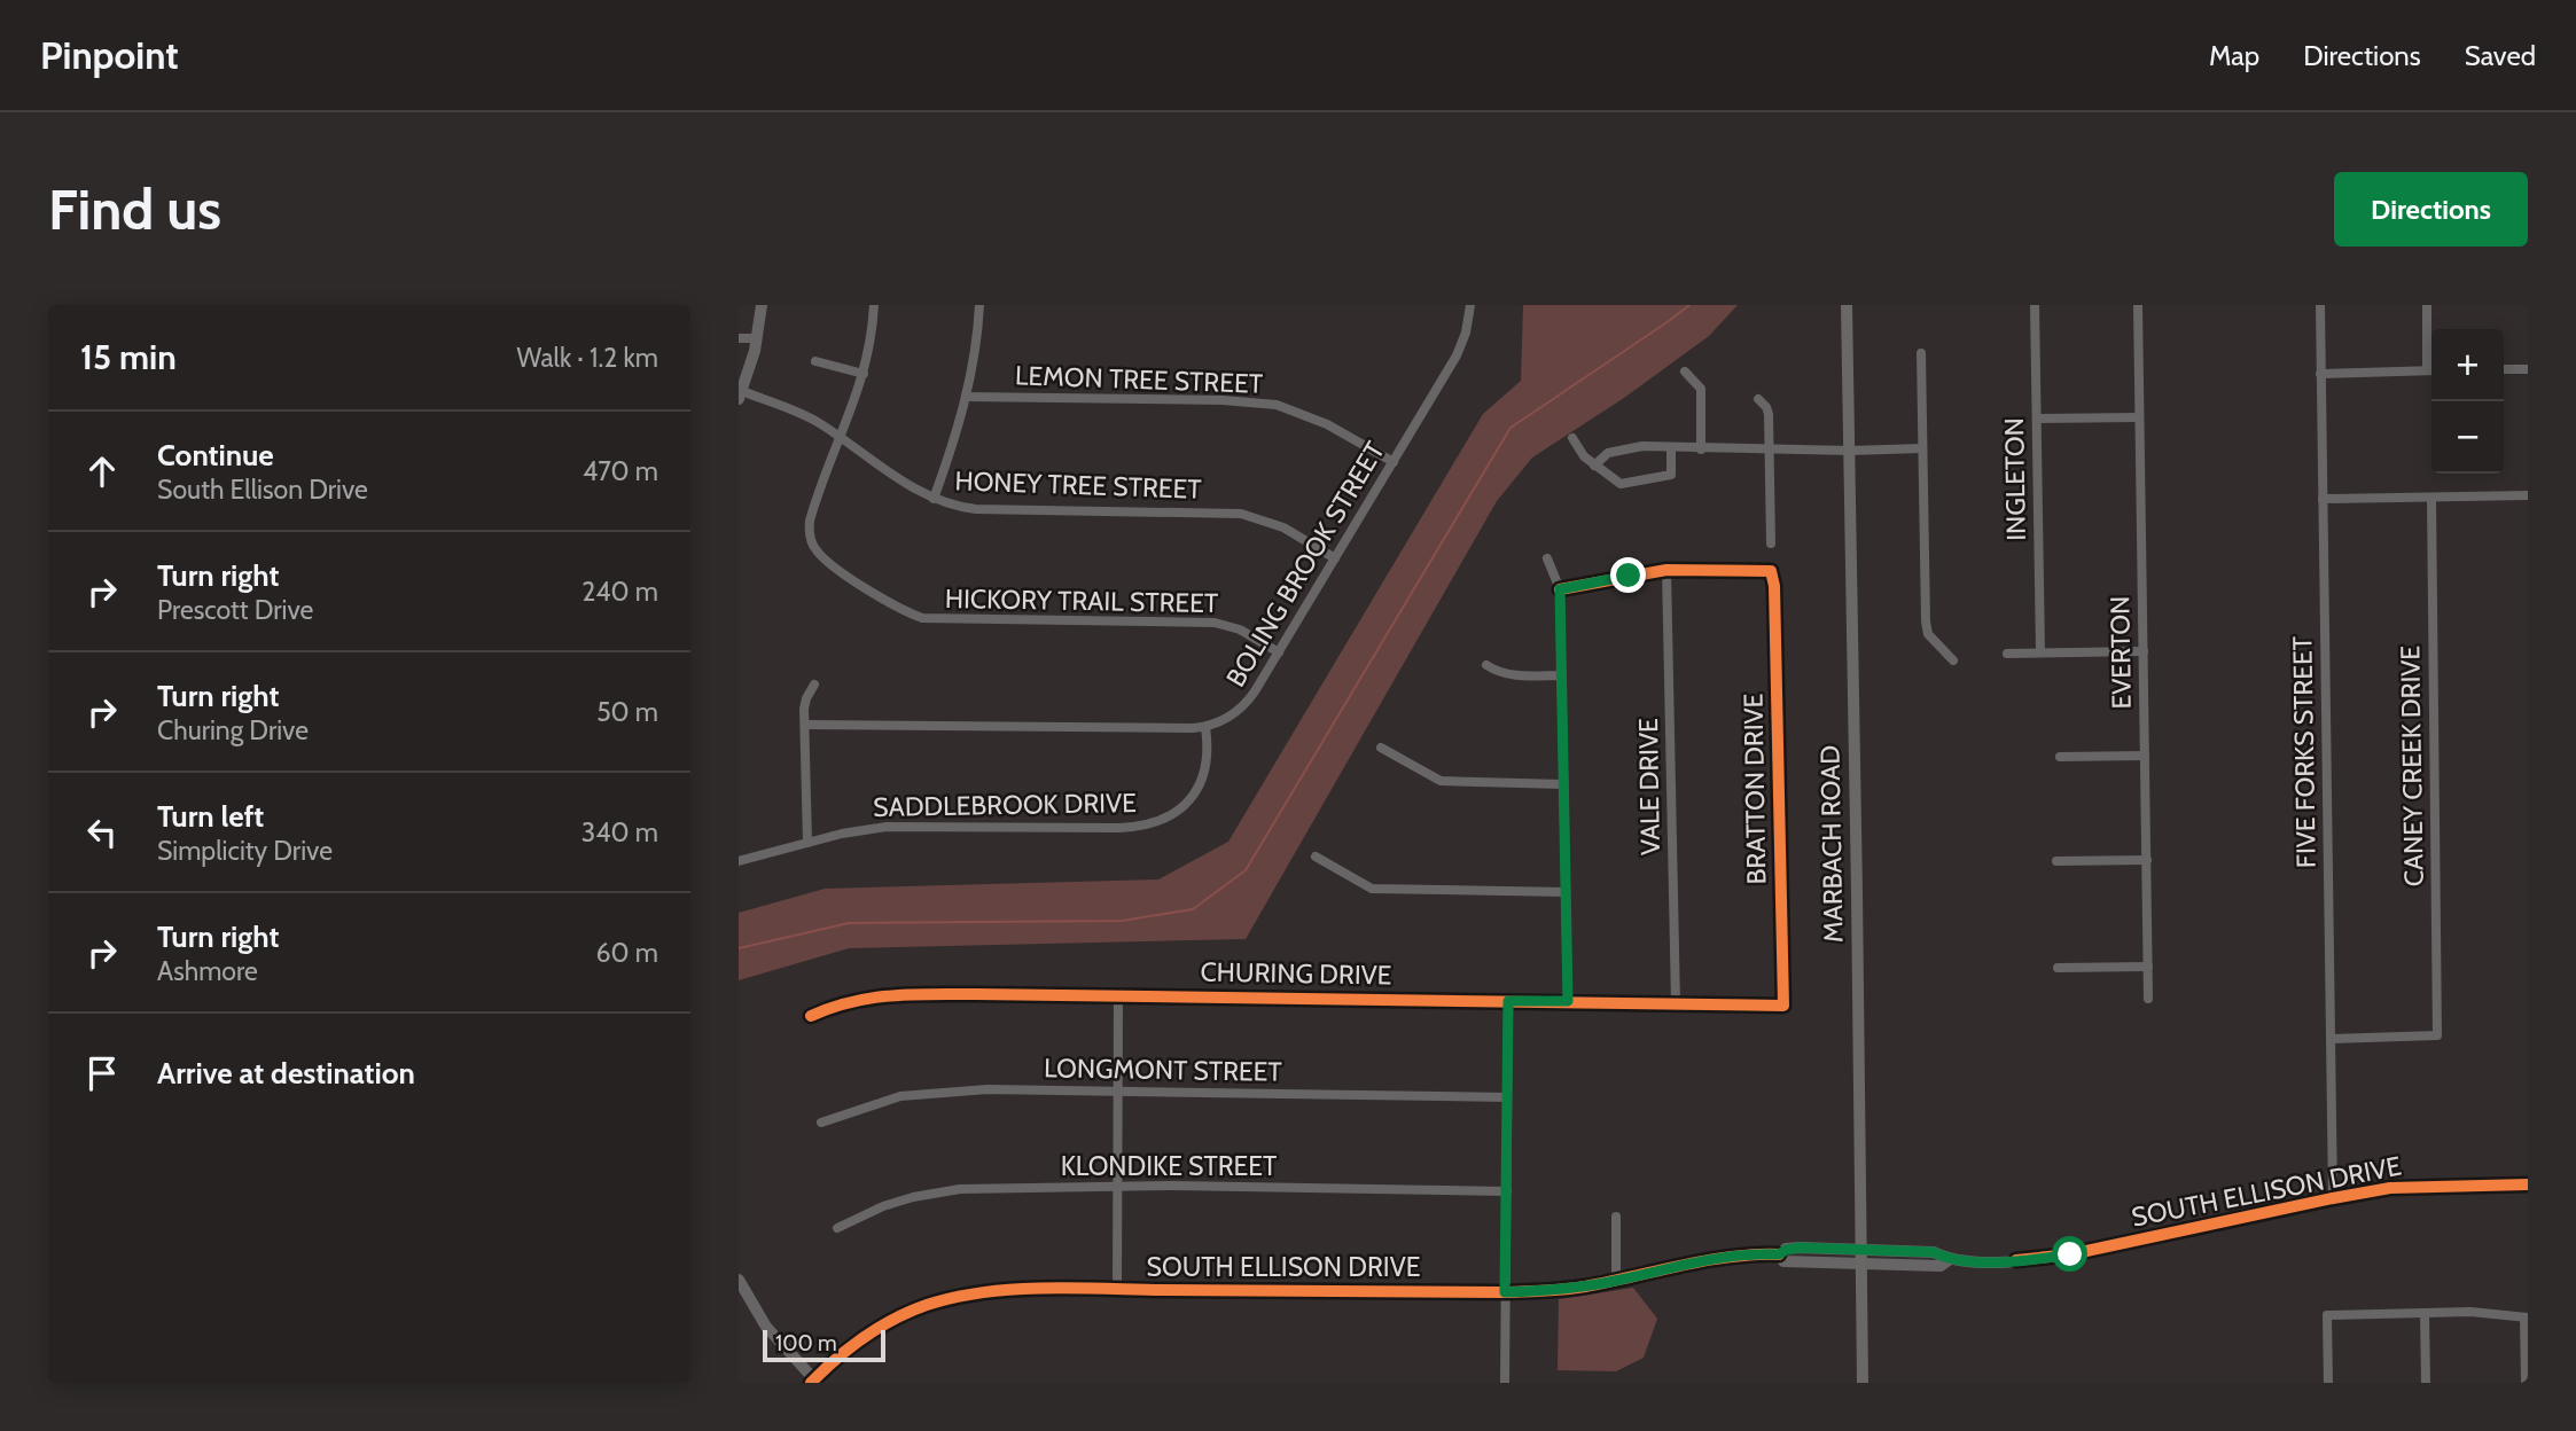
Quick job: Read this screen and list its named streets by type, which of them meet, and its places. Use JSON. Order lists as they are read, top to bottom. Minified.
{"streets":{"main road":["MARBACH ROAD"],"street":["LEMON TREE STREET","INGLETON","HONEY TREE STREET","BOLING BROOK STREET","HICKORY TRAIL STREET","EVERTON","FIVE FORKS STREET","CANEY CREEK DRIVE","VALE DRIVE","BRATTON DRIVE","SADDLEBROOK DRIVE","CHURING DRIVE","LONGMONT STREET","KLONDIKE STREET","SOUTH ELLISON DRIVE"]},"crossings":[["LEMON TREE STREET","BOLING BROOK STREET"],["HONEY TREE STREET","BOLING BROOK STREET"],["HONEY TREE STREET","HICKORY TRAIL STREET"],["BOLING BROOK STREET","HICKORY TRAIL STREET"],["BOLING BROOK STREET","SADDLEBROOK DRIVE"],["FIVE FORKS STREET","CANEY CREEK DRIVE"],["FIVE FORKS STREET","SOUTH ELLISON DRIVE"],["VALE DRIVE","BRATTON DRIVE"],["VALE DRIVE","CHURING DRIVE"],["BRATTON DRIVE","CHURING DRIVE"],["MARBACH ROAD","SOUTH ELLISON DRIVE"]],"scale_bar":"100 m","page":{"header":"Pinpoint","nav":["Map","Directions","Saved"],"buttons":"Directions","title":"Find us","heading":["15 min","Walk · 1.2 km"],"map_buttons":["+","−"],"list":[["Continue","South Ellison Drive","470 m"],["Turn right","Prescott Drive","240 m"],["Turn right","Churing Drive","50 m"],["Turn left","Simplicity Drive","340 m"],["Turn right","Ashmore","60 m"],"Arrive at destination"],"scale":"100 m"}}
